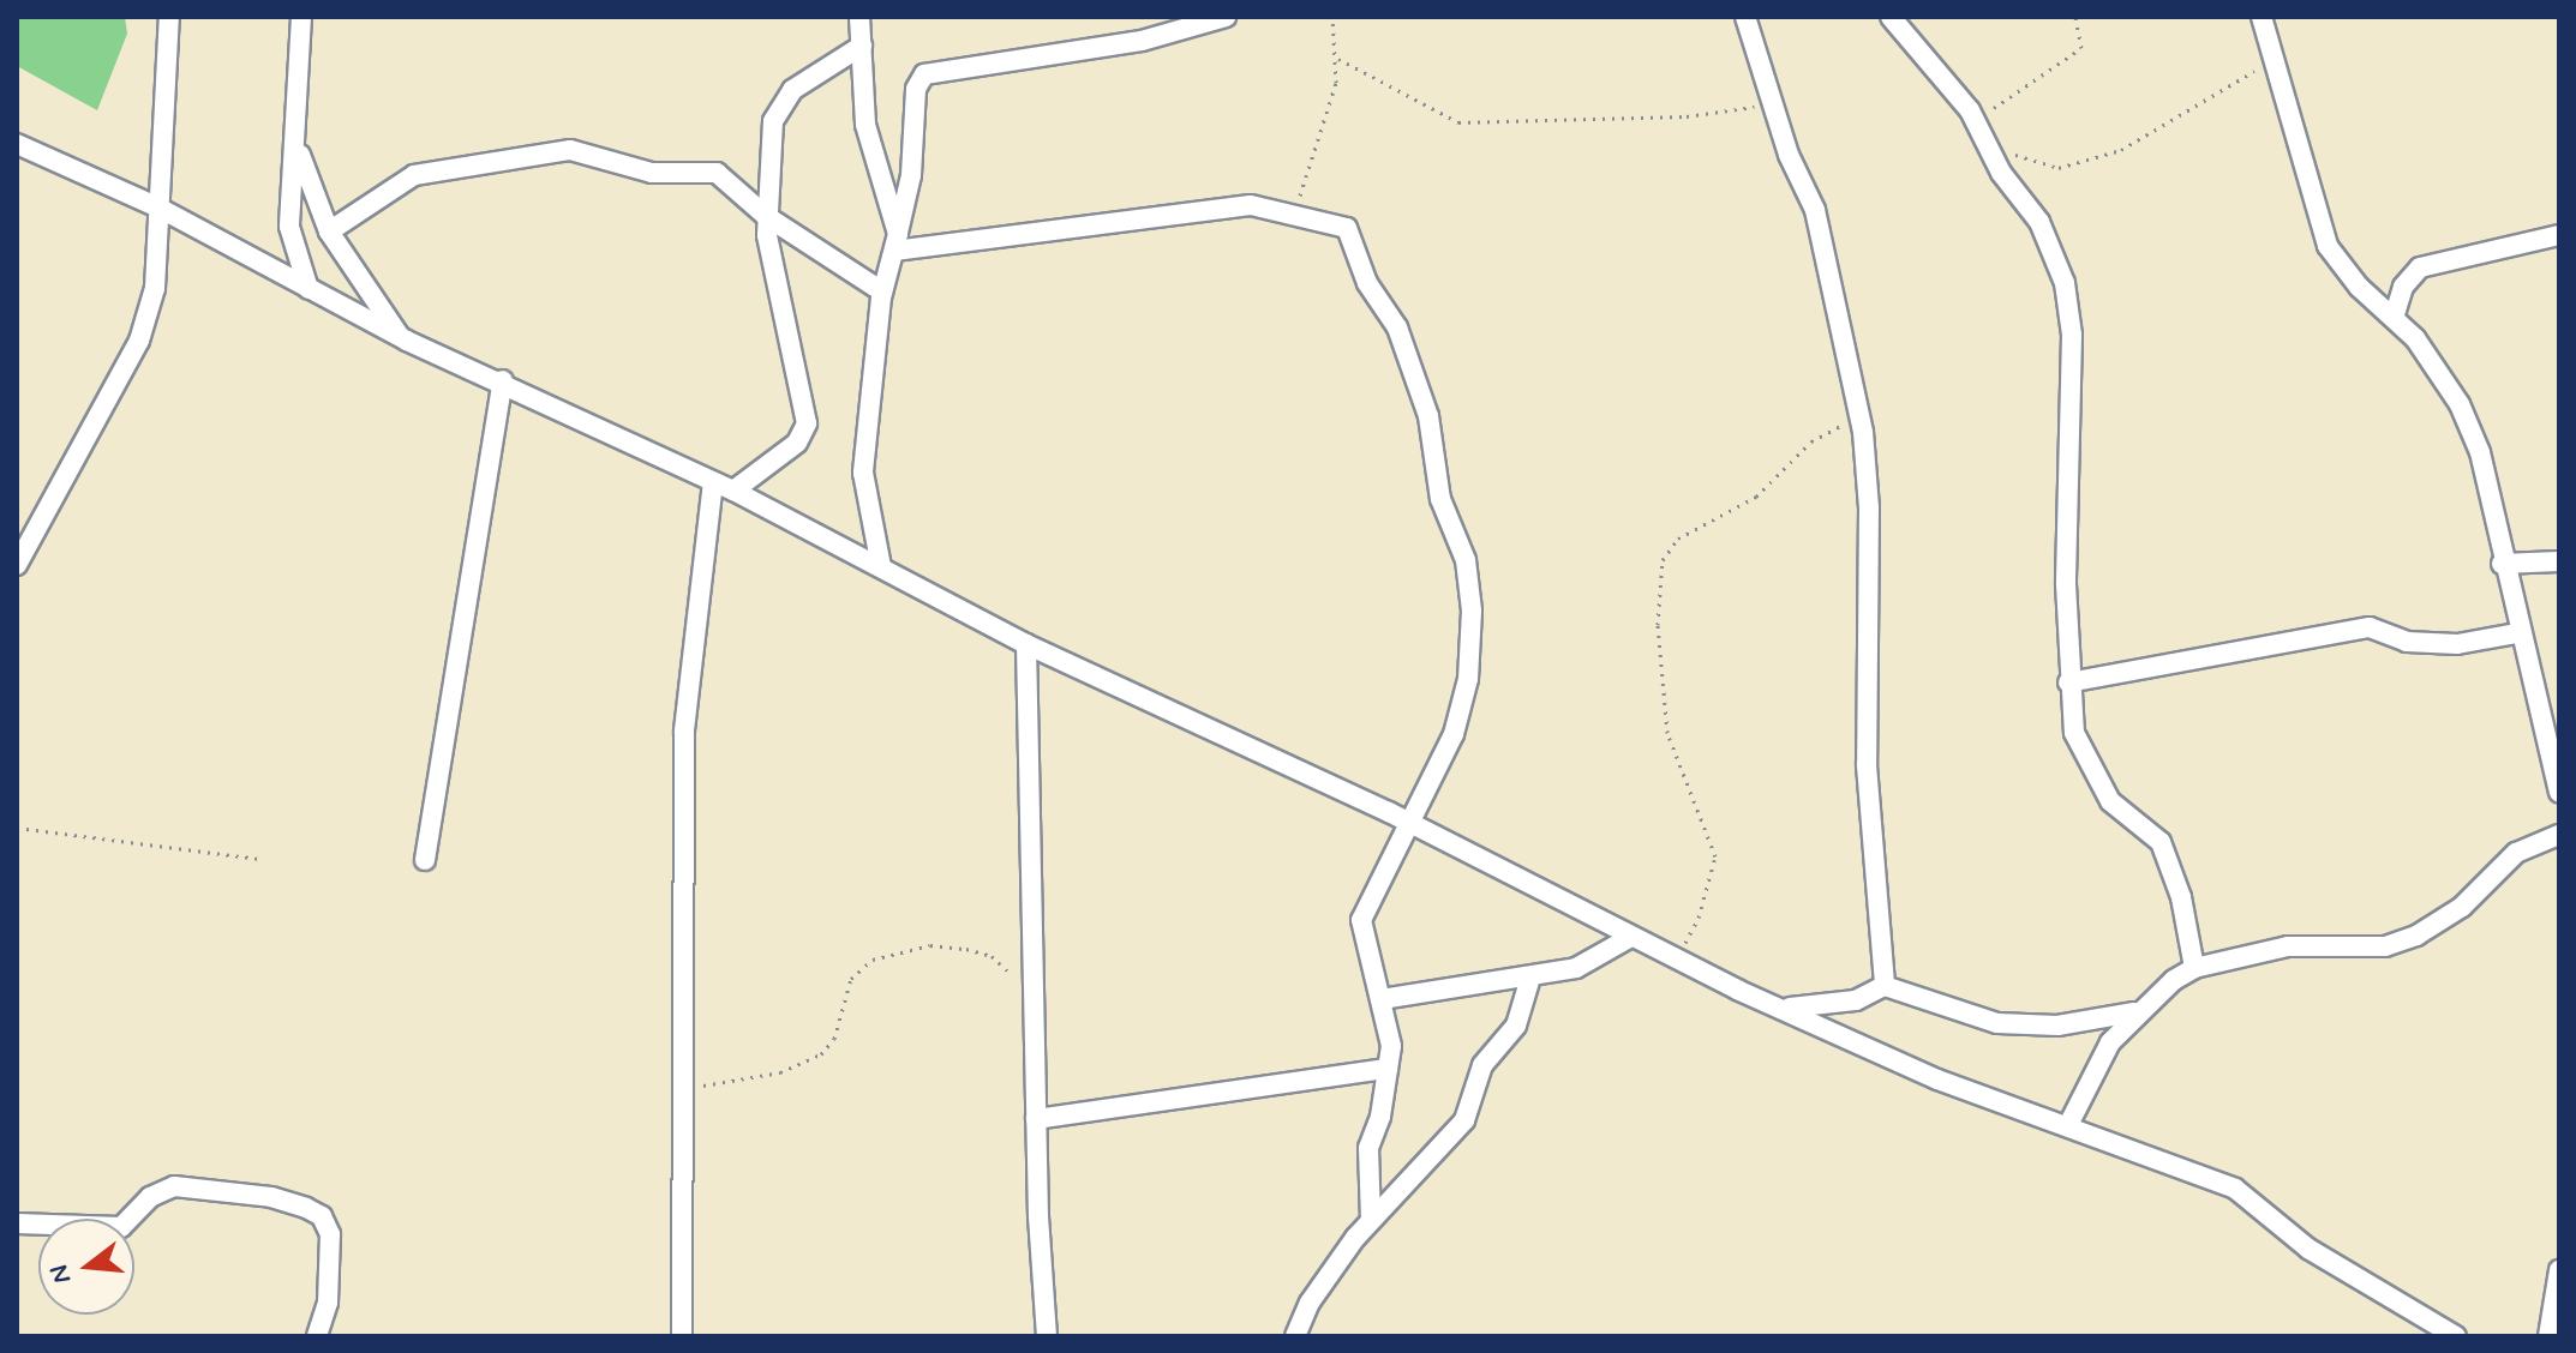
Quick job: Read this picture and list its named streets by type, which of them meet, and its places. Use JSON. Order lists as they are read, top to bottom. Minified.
{"north":"left"}
